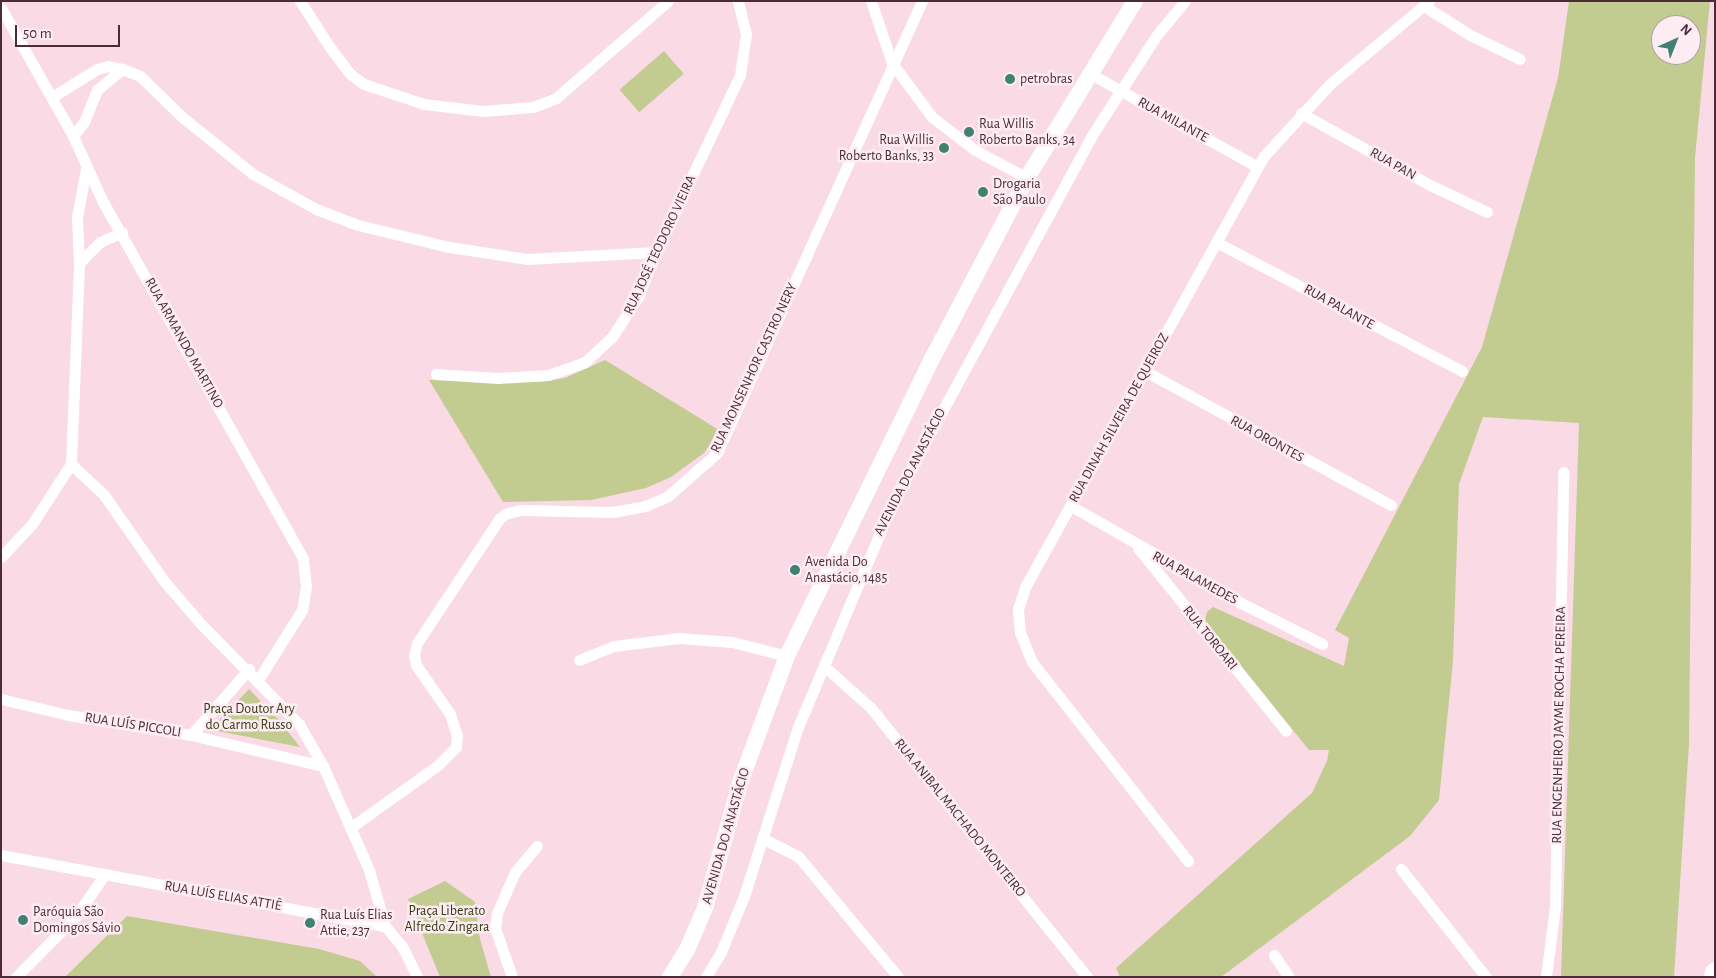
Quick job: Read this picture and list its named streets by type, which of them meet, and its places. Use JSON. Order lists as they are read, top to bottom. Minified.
{"streets":{"main road":["AVENIDA DO ANASTÁCIO"],"street":["RUA MILANTE","RUA PAN","RUA JOSÉ TEODORO VIEIRA","RUA PALANTE","RUA ARMANDO MARTINO","RUA MONSENHOR CASTRO NERY","RUA DINAH SILVEIRA DE QUEIROZ","RUA ORONTES","RUA PALAMEDES","RUA TOROARI","RUA LUÍS PICCOLI","RUA ENGENHEIRO JAYME ROCHA PEREIRA","RUA ANIBAL MACHADO MONTEIRO","RUA LUÍS ELIAS ATTIÊ"]},"crossings":[["RUA MILANTE","RUA DINAH SILVEIRA DE QUEIROZ"],["RUA MILANTE","AVENIDA DO ANASTÁCIO"],["RUA PAN","RUA DINAH SILVEIRA DE QUEIROZ"],["RUA PALANTE","RUA DINAH SILVEIRA DE QUEIROZ"],["RUA DINAH SILVEIRA DE QUEIROZ","RUA ORONTES"],["RUA DINAH SILVEIRA DE QUEIROZ","RUA PALAMEDES"],["AVENIDA DO ANASTÁCIO","RUA ANIBAL MACHADO MONTEIRO"],["RUA PALAMEDES","RUA TOROARI"]],"parks":["Praça Doutor Ary do Carmo Russo","Praça Liberato Alfredo Zingara"],"places":["petrobras","Rua Willis Roberto Banks, 34","Rua Willis Roberto Banks, 33","Drogaria São Paulo","Avenida Do Anastácio, 1485","Paróquia São Domingos Sávio","Rua Luís Elias Attie, 237"],"scale_bar":"50 m","north":"top right"}
